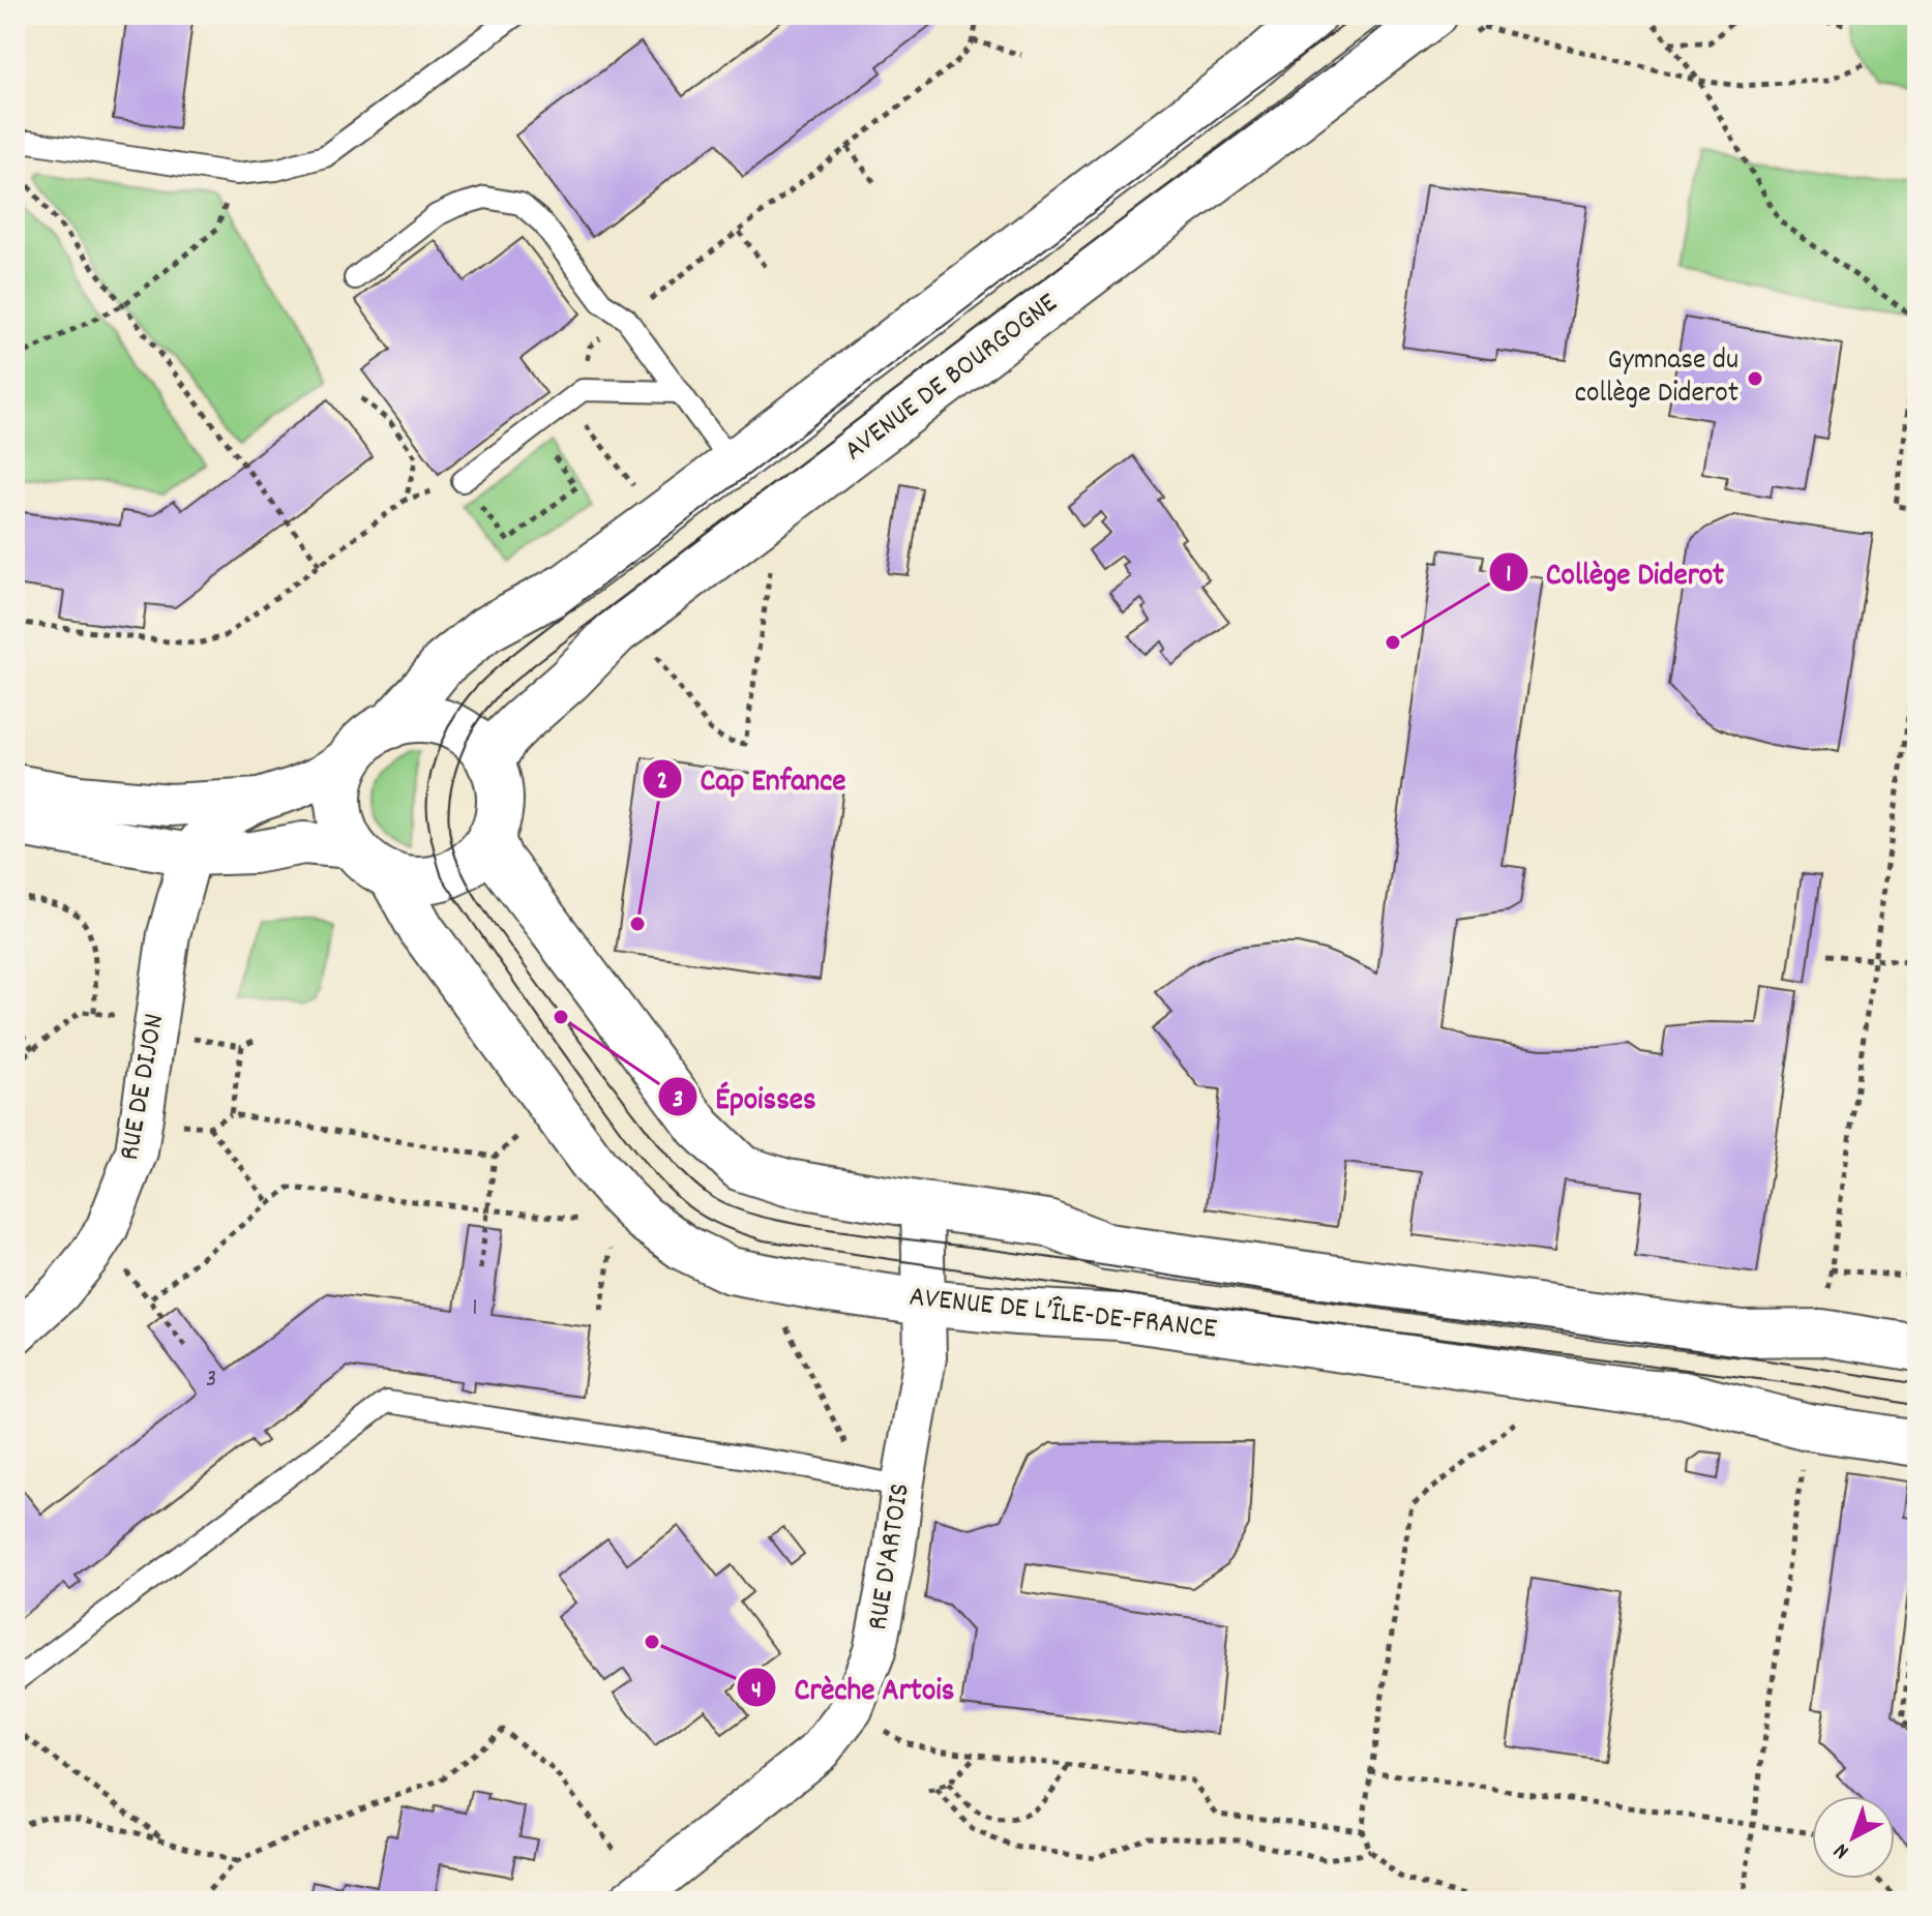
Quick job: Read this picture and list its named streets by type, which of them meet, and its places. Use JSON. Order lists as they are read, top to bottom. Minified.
{"streets":{"street":["AVENUE DE BOURGOGNE","RUE DE DIJON","AVENUE DE L’ÎLE-DE-FRANCE","RUE D'ARTOIS"]},"crossings":[["AVENUE DE BOURGOGNE","AVENUE DE L’ÎLE-DE-FRANCE"],["AVENUE DE L’ÎLE-DE-FRANCE","RUE D'ARTOIS"]],"places":["Gymnase du collège Diderot","Collège Diderot","Cap Enfance","Époisses","Crèche Artois"],"house_numbers":["1","3"],"north":"bottom left"}
